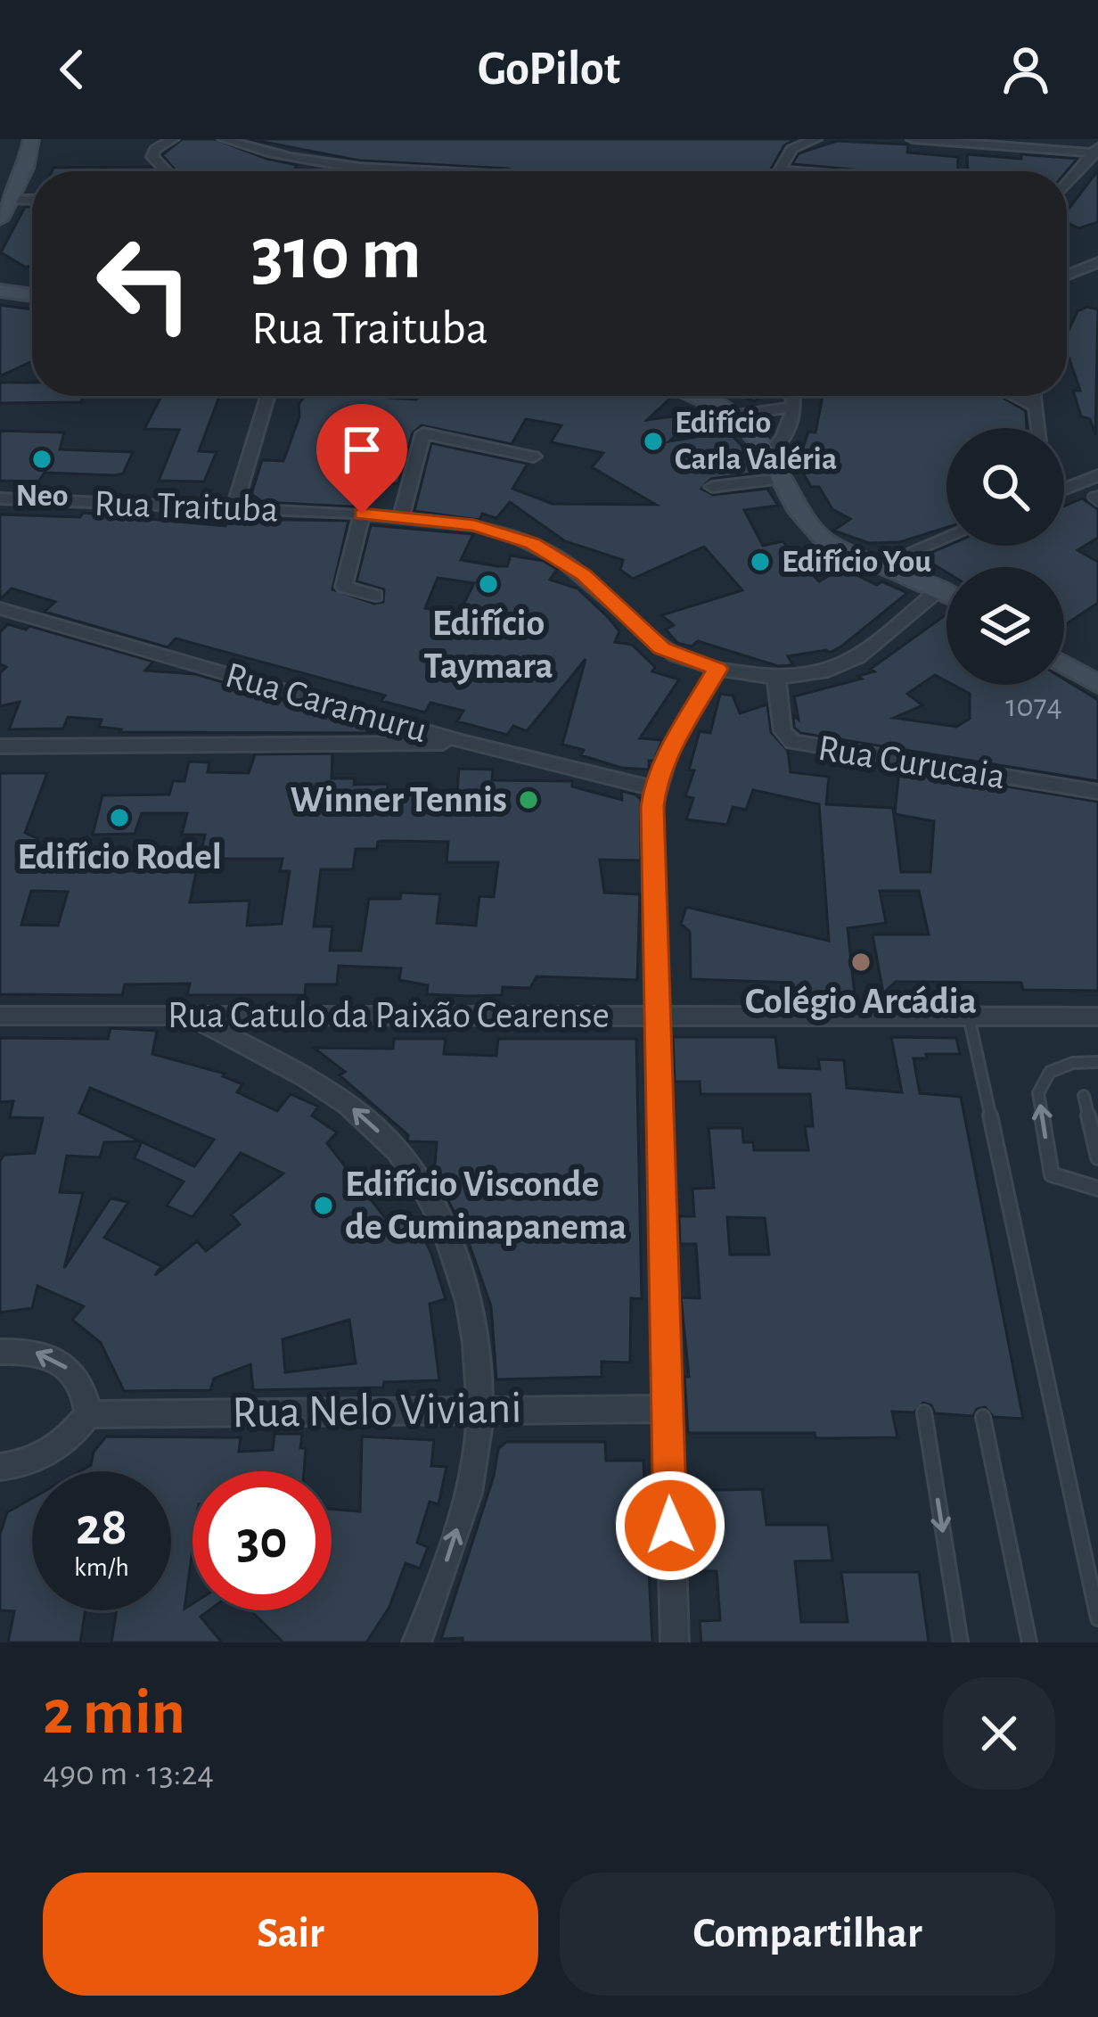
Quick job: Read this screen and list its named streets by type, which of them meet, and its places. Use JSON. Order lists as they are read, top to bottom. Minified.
{"streets":{"street":["Rua Traituba","Rua Caramuru","Rua Curucaia","Rua Catulo da Paixão Cearense","Rua Nelo Viviani"]},"crossings":[["Rua Traituba","Rua Curucaia"]],"places":["Edifício Carla Valéria","Neo","Edifício You","Edifício Taymara","Winner Tennis","Edifício Rodel","Colégio Arcádia","Edifício Visconde de Cuminapanema"],"house_numbers":["1074"],"page":{"header":"GoPilot","turn":["310 m","Rua Traituba"],"speed":"28 km/h","limit":"30","heading":["2 min","490 m · 13:24"],"buttons":["Sair","Compartilhar"]}}
